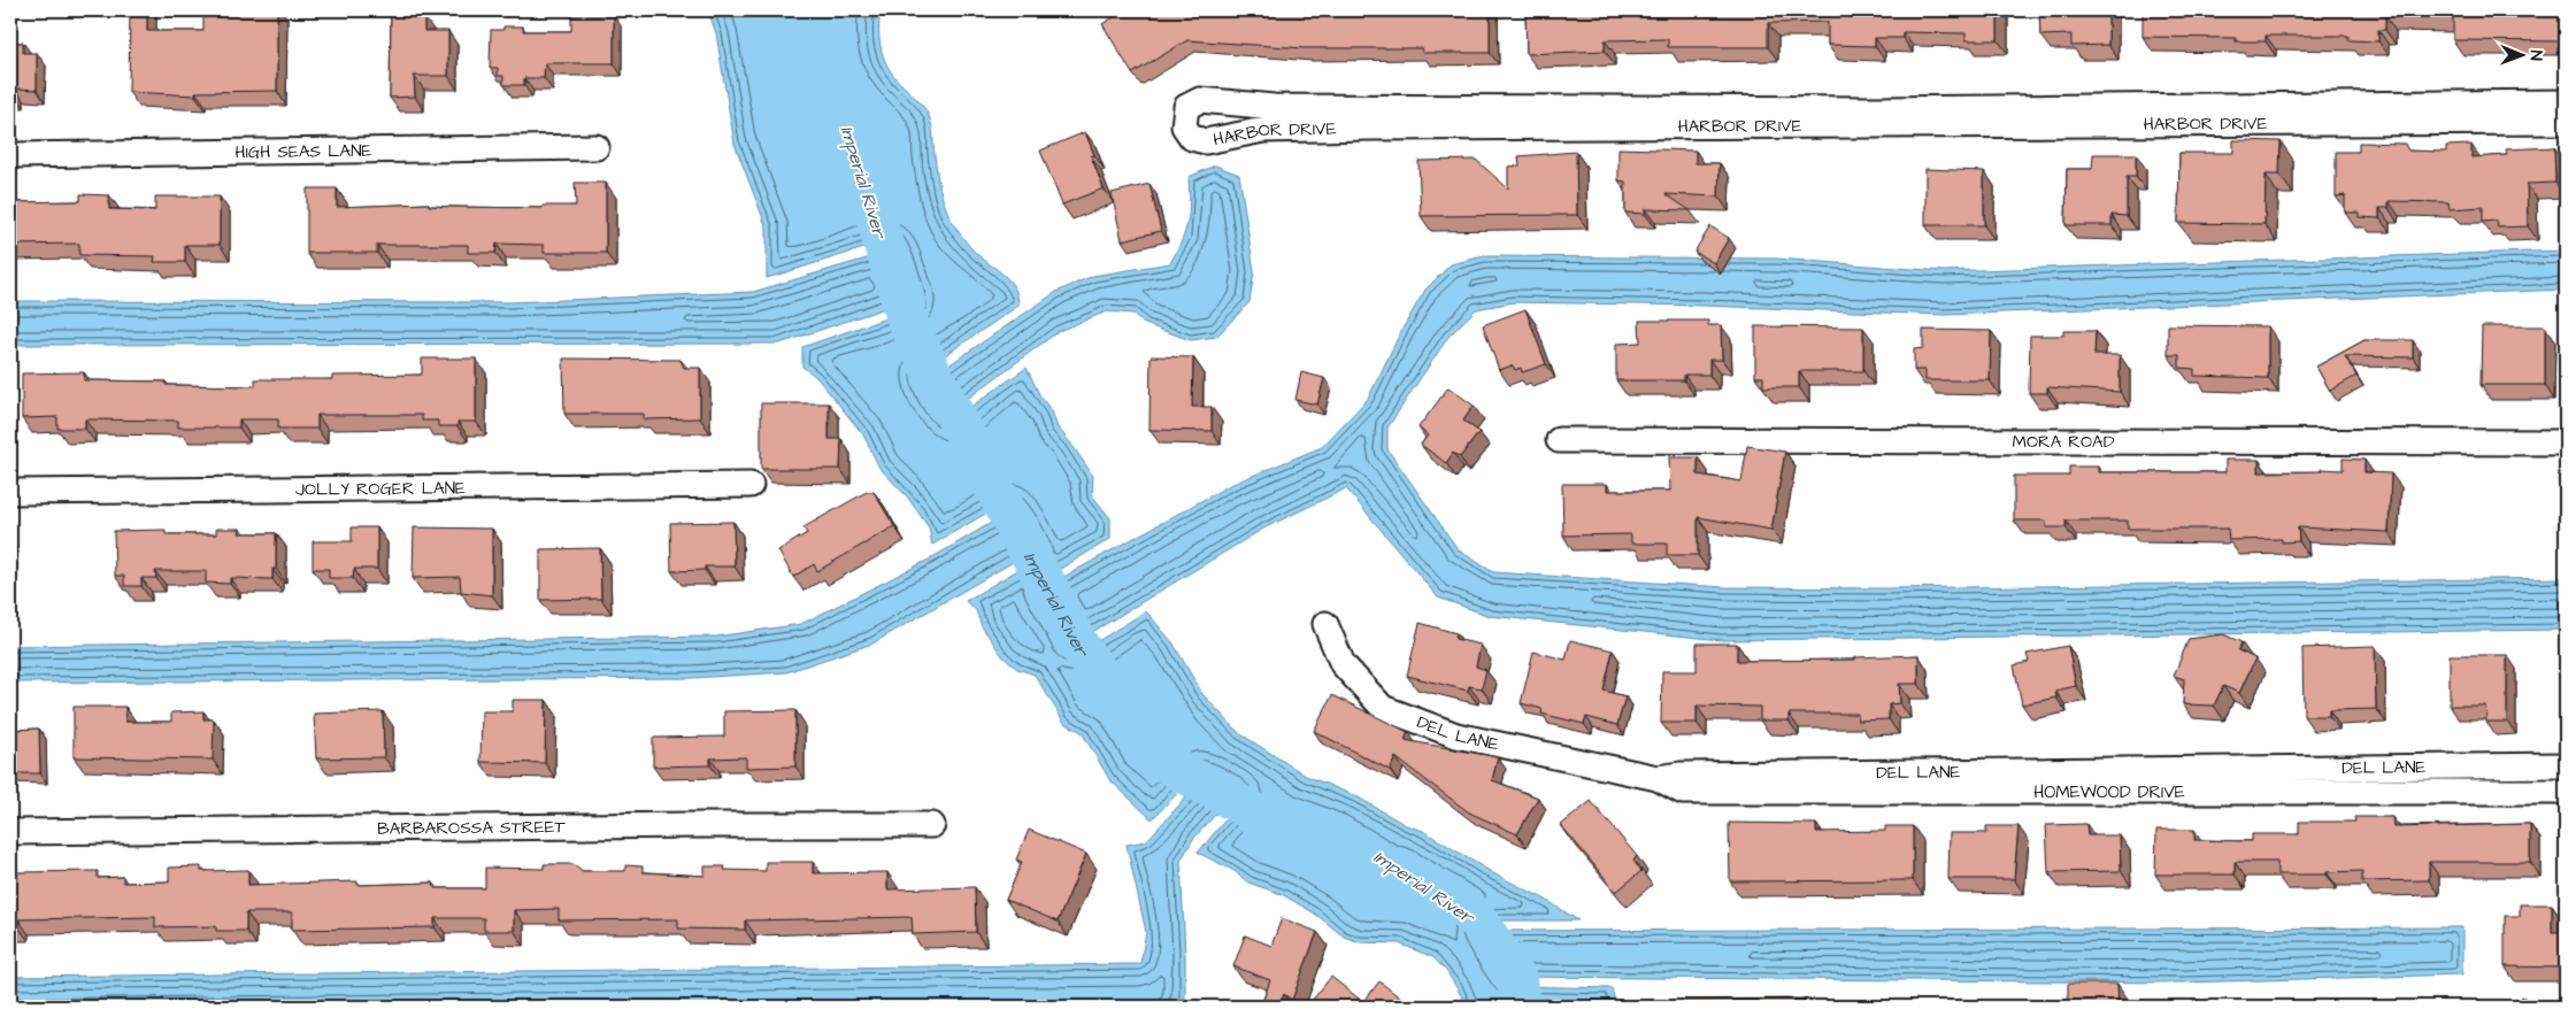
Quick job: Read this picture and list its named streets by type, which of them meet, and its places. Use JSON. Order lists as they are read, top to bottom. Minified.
{"streets":{"street":["HARBOR DRIVE","HIGH SEAS LANE","MORA ROAD","JOLLY ROGER LANE","DEL LANE","HOMEWOOD DRIVE","BARBAROSSA STREET"]},"crossings":[["DEL LANE","HOMEWOOD DRIVE"]],"water":["Imperial River"],"north":"right"}
